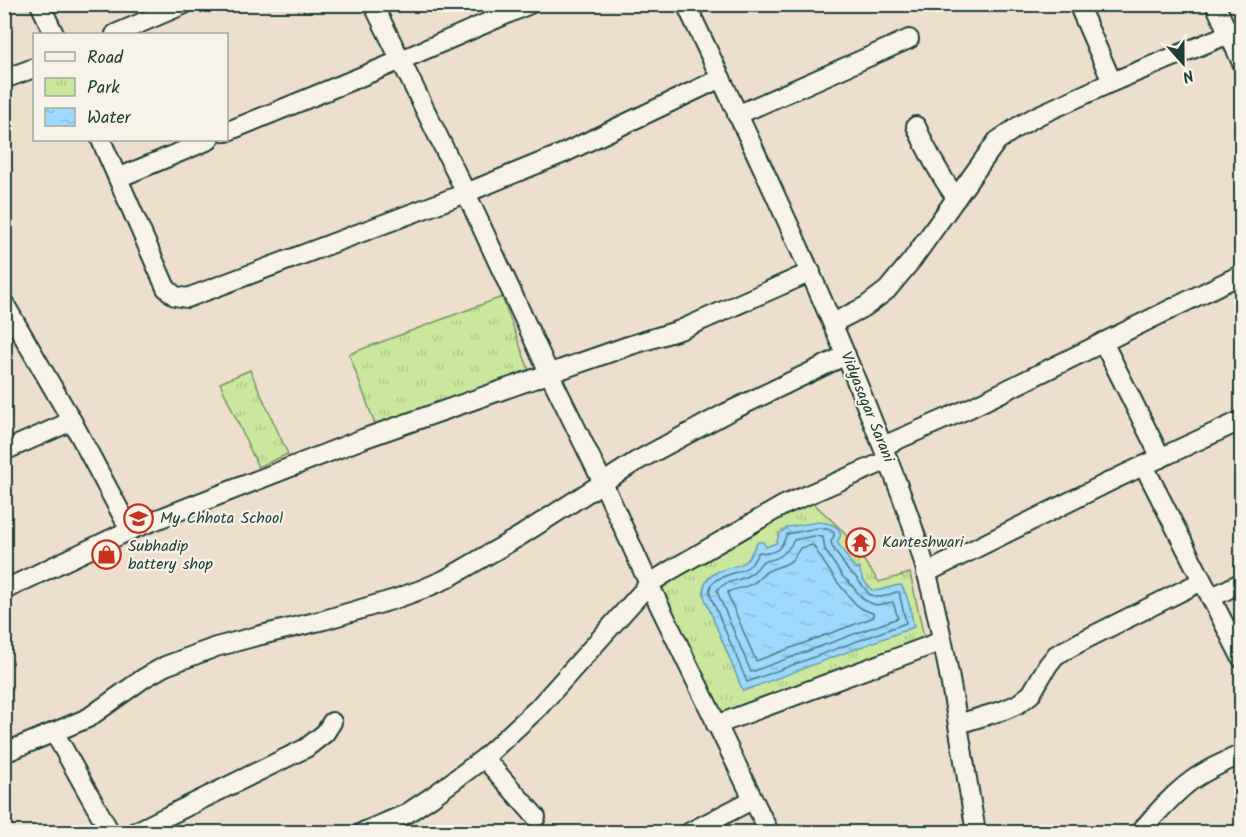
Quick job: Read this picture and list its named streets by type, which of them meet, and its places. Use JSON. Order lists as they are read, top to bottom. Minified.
{"streets":{"street":["Vidyasagar Sarani"]},"places":{"school or university":["My Chhota School"],"temple":["Kanteshwari"],"shop":["Subhadip battery shop"]},"legend":["Road","Park","Water"],"north":"bottom"}
